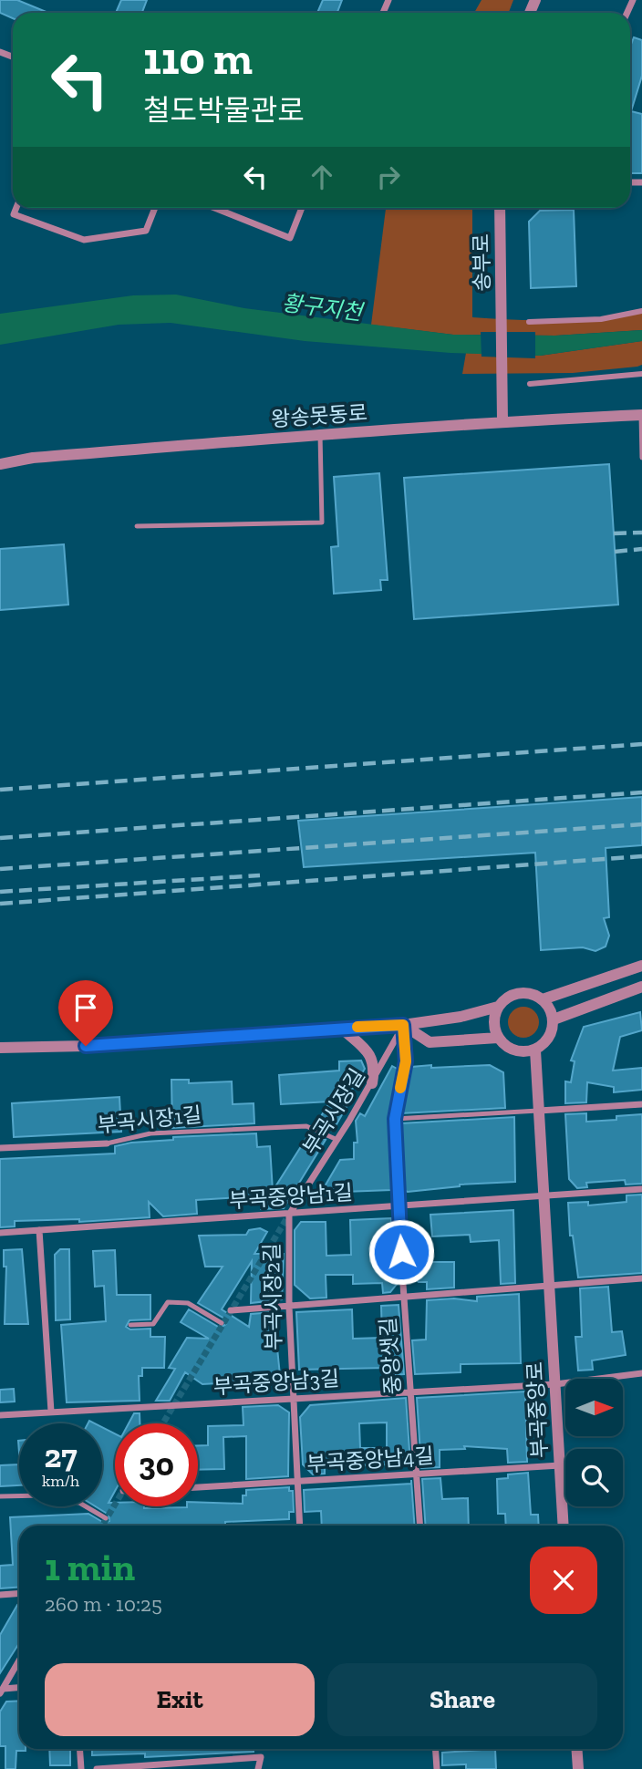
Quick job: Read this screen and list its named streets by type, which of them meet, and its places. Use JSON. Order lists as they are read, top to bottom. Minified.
{"streets":{"street":["송부로","왕송못동로","부곡시장길","부곡시장1길","부곡중앙남1길","부곡시장2길","중앙샛길","부곡중앙남3길","부곡중앙로","부곡중앙남4길"]},"crossings":[["송부로","왕송못동로"],["부곡시장길","부곡시장1길"],["부곡시장길","부곡중앙남1길"],["부곡시장길","부곡시장2길"],["부곡시장길","중앙샛길"],["부곡중앙남1길","부곡시장2길"],["부곡중앙남1길","중앙샛길"],["부곡중앙남1길","부곡중앙로"],["부곡시장2길","부곡중앙남3길"],["부곡시장2길","부곡중앙남4길"],["중앙샛길","부곡중앙남3길"],["중앙샛길","부곡중앙남4길"],["부곡중앙남3길","부곡중앙로"],["부곡중앙로","부곡중앙남4길"]],"water":["황구지천"],"north":"right","page":{"turn":["110 m","철도박물관로"],"speed":"27 km/h","limit":"30","heading":["1 min","260 m · 10:25"],"buttons":["Exit","Share"]}}
